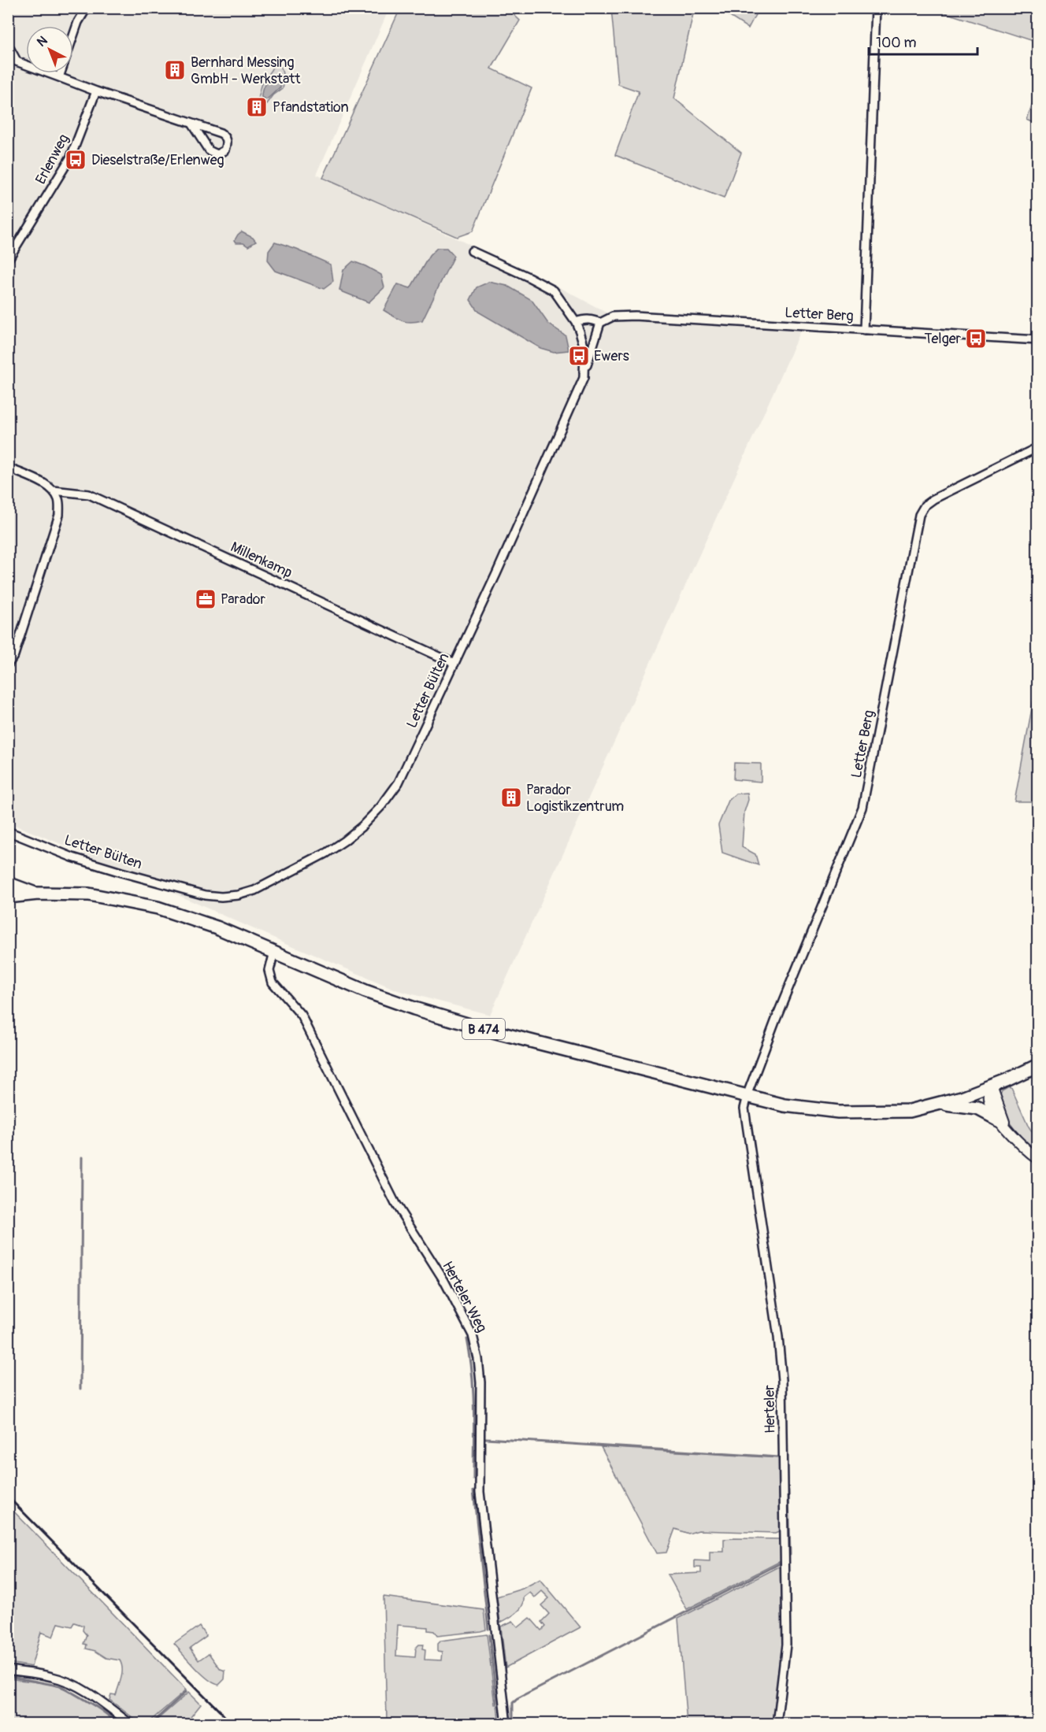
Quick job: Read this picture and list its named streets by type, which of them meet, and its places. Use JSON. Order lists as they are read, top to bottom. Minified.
{"streets":{"main road":["B 474"],"street":["Erlenweg","Letter Berg","Millenkamp","Letter Bülten","Herteler Weg","Herteler"]},"crossings":[["Letter Berg","B 474"],["Letter Berg","Herteler"],["Millenkamp","Letter Bülten"],["B 474","Herteler Weg"],["B 474","Herteler"]],"places":{"building":["Bernhard Messing GmbH - Werkstatt","Pfandstation","Parador Logistikzentrum"],"bus stop":["Dieselstraße/Erlenweg","Telger","Ewers"],"office":["Parador"]},"scale_bar":"100 m","north":"top left"}
